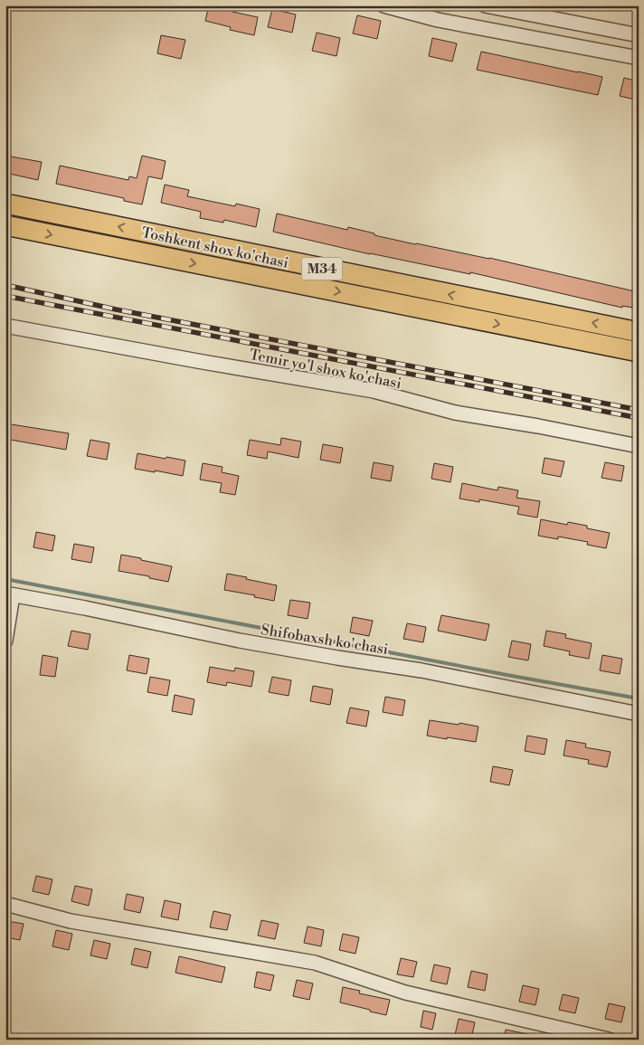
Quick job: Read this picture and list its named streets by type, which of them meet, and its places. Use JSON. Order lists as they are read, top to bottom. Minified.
{"streets":{"highway":["Toshkent shox ko'chasi","M34"],"street":["Temir yo'l shox ko'chasi","Shifobaxsh ko'chasi"]}}
